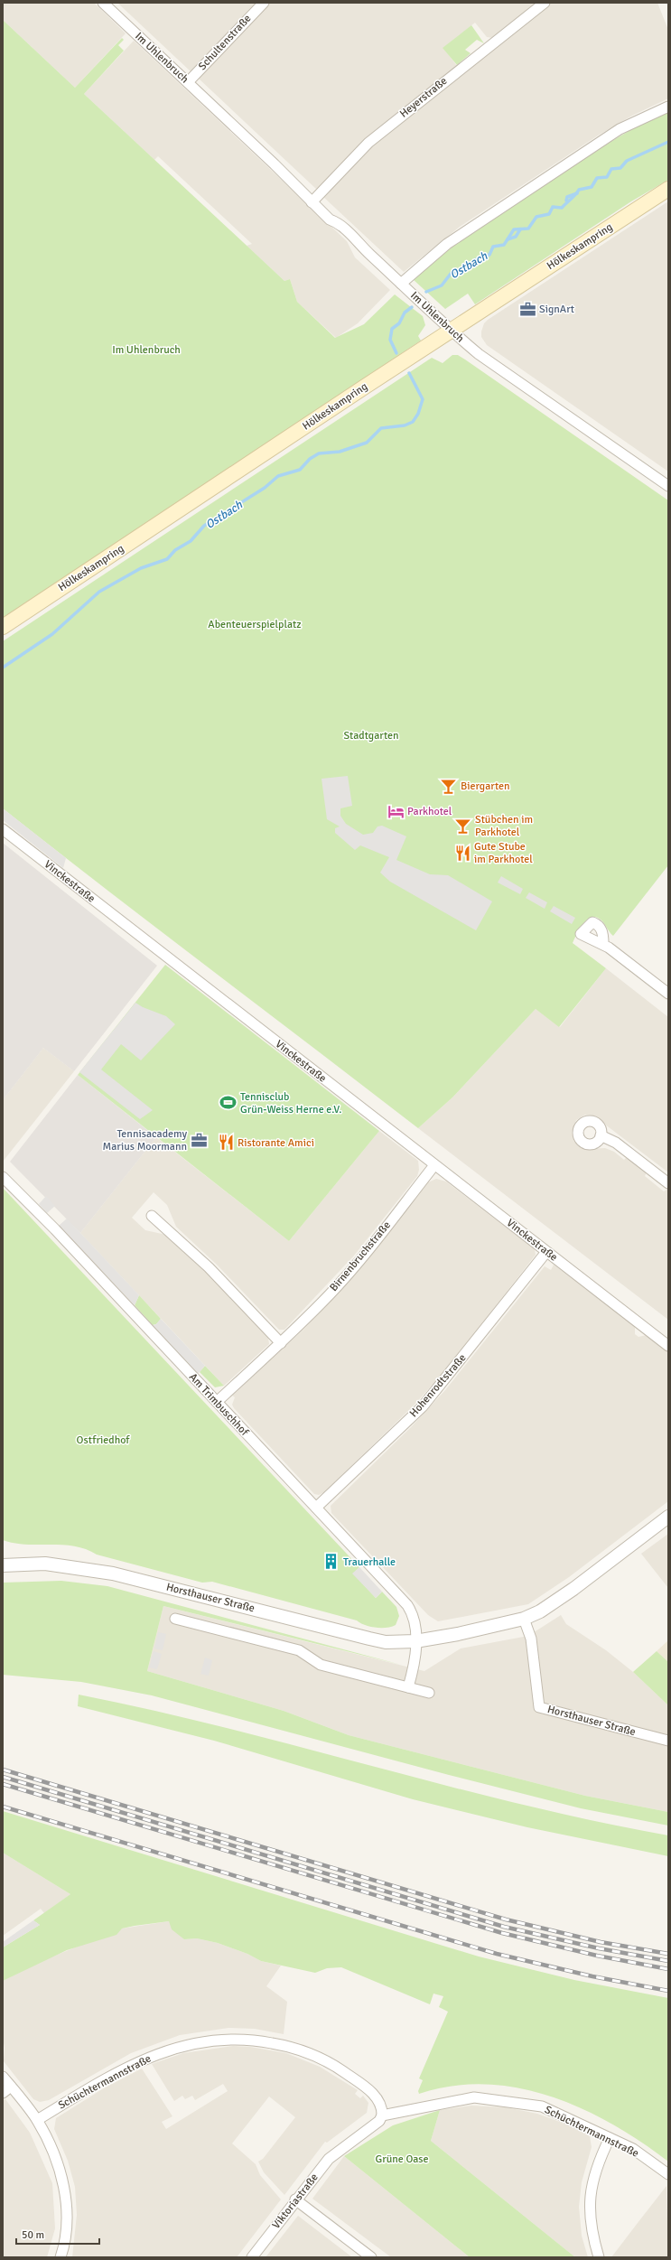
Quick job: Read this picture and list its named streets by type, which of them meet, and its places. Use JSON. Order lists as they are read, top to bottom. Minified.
{"streets":{"main road":["Hölkeskampring"],"street":["Schultenstraße","Im Uhlenbruch","Heyerstraße","Vinckestraße","Birnenbruchstraße","Hohenrodtstraße","Am Trimbuschhof","Horsthauser Straße","Schüchtermannstraße","Viktoriastraße"]},"crossings":[["Schultenstraße","Im Uhlenbruch"],["Im Uhlenbruch","Heyerstraße"],["Im Uhlenbruch","Hölkeskampring"],["Vinckestraße","Birnenbruchstraße"],["Vinckestraße","Hohenrodtstraße"],["Birnenbruchstraße","Am Trimbuschhof"],["Hohenrodtstraße","Am Trimbuschhof"],["Am Trimbuschhof","Horsthauser Straße"],["Schüchtermannstraße","Viktoriastraße"]],"water":["Ostbach"],"parks":["Im Uhlenbruch","Abenteuerspielplatz","Stadtgarten","Ostfriedhof","Grüne Oase"],"places":{"office":["SignArt","Tennisacademy Marius Moormann"],"bar":["Biergarten","Stübchen im Parkhotel"],"hotel":["Parkhotel"],"restaurant":["Gute Stube im Parkhotel","Ristorante Amici"],"sports":["Tennisclub Grün-Weiss Herne e.V."],"building":["Trauerhalle"]},"scale_bar":"50 m"}
